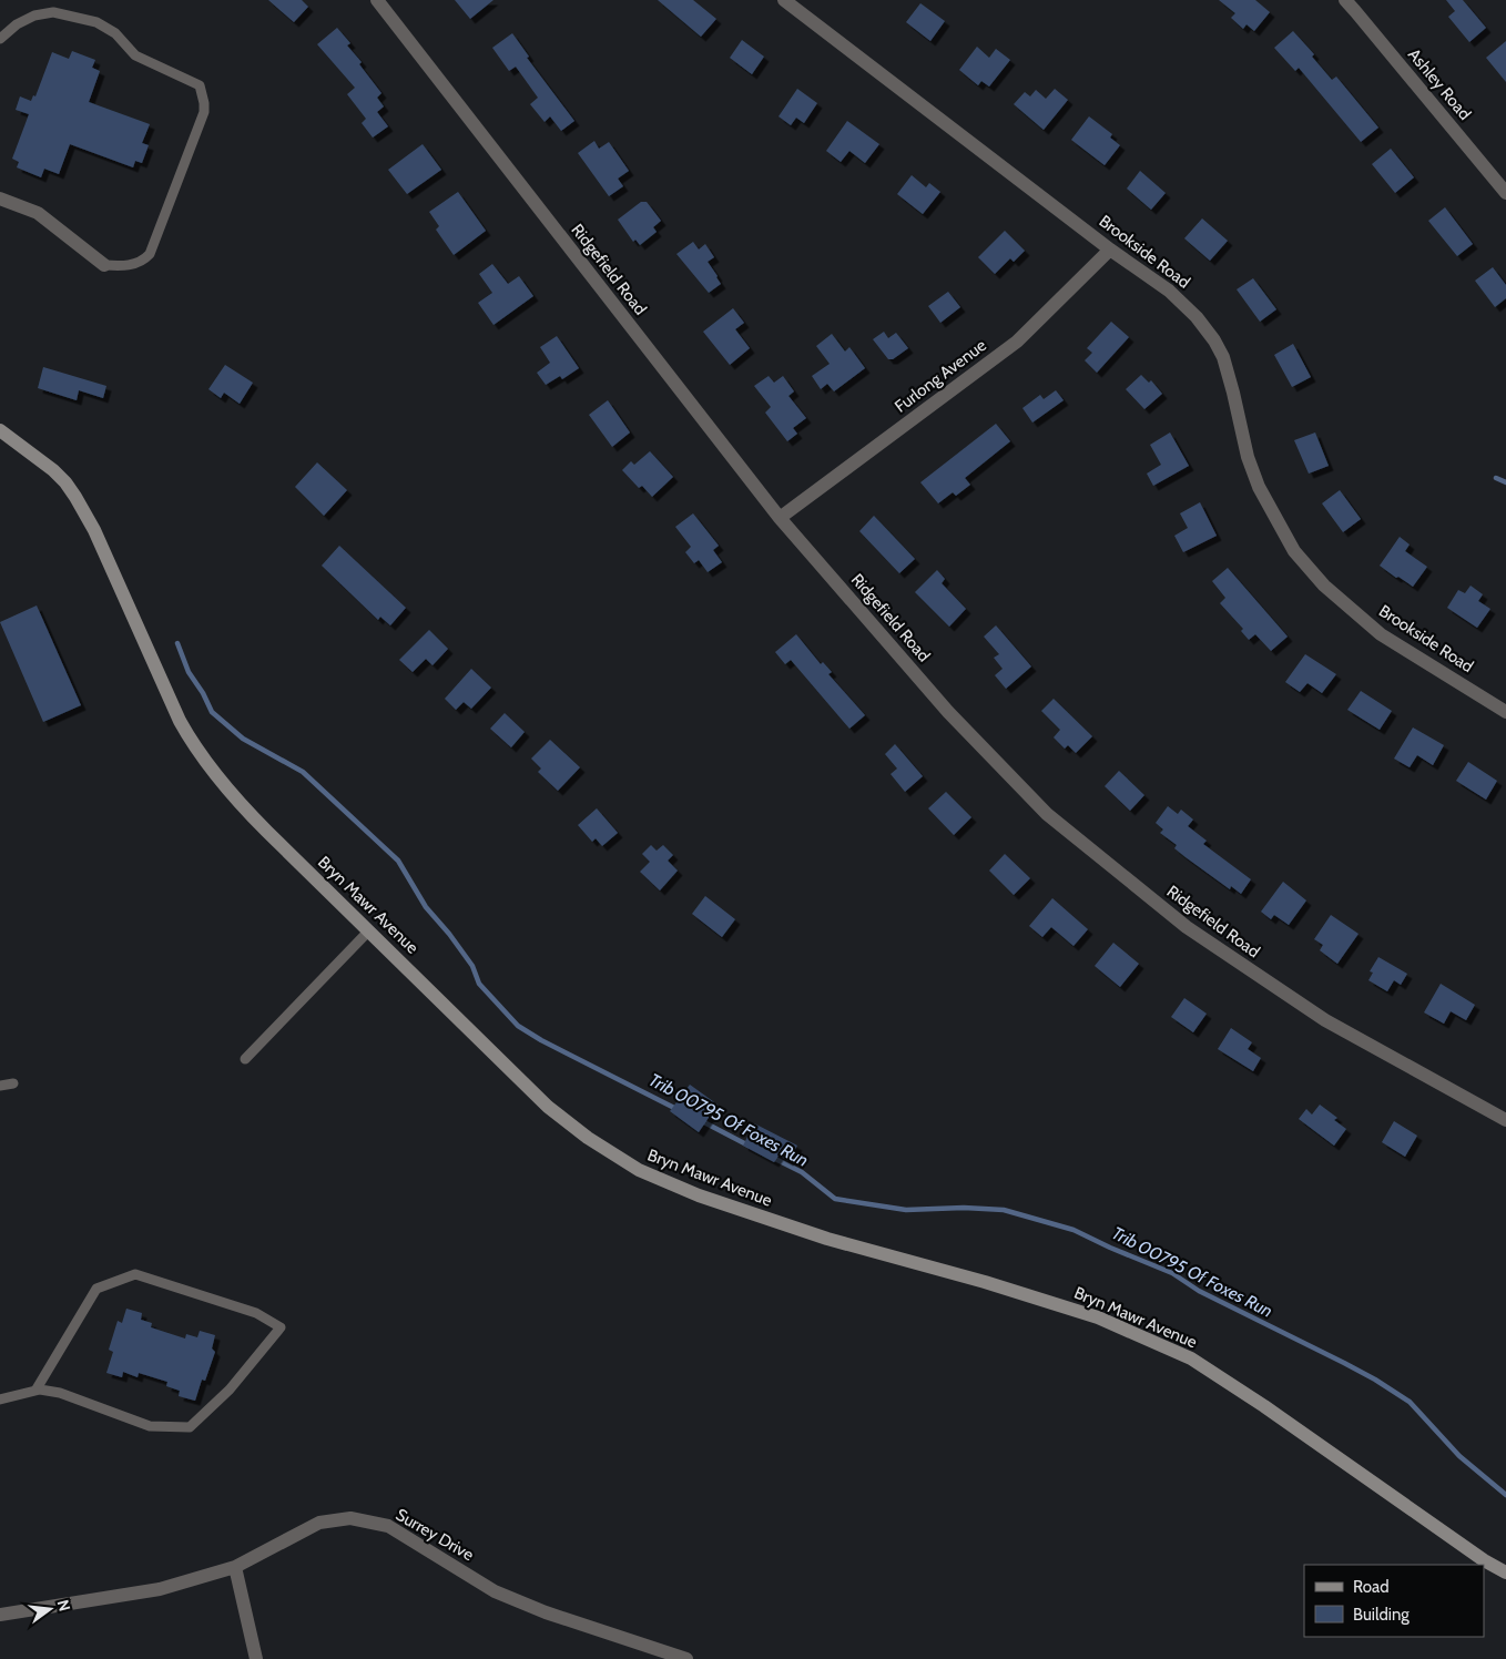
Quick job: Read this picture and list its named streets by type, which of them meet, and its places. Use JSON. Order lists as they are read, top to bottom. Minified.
{"streets":{"main road":["Bryn Mawr Avenue"],"street":["Ashley Road","Brookside Road","Ridgefield Road","Furlong Avenue","Surrey Drive"]},"crossings":[["Brookside Road","Furlong Avenue"],["Ridgefield Road","Furlong Avenue"]],"water":["Trib 00795 Of Foxes Run"],"legend":["Road","Building"],"north":"right"}
